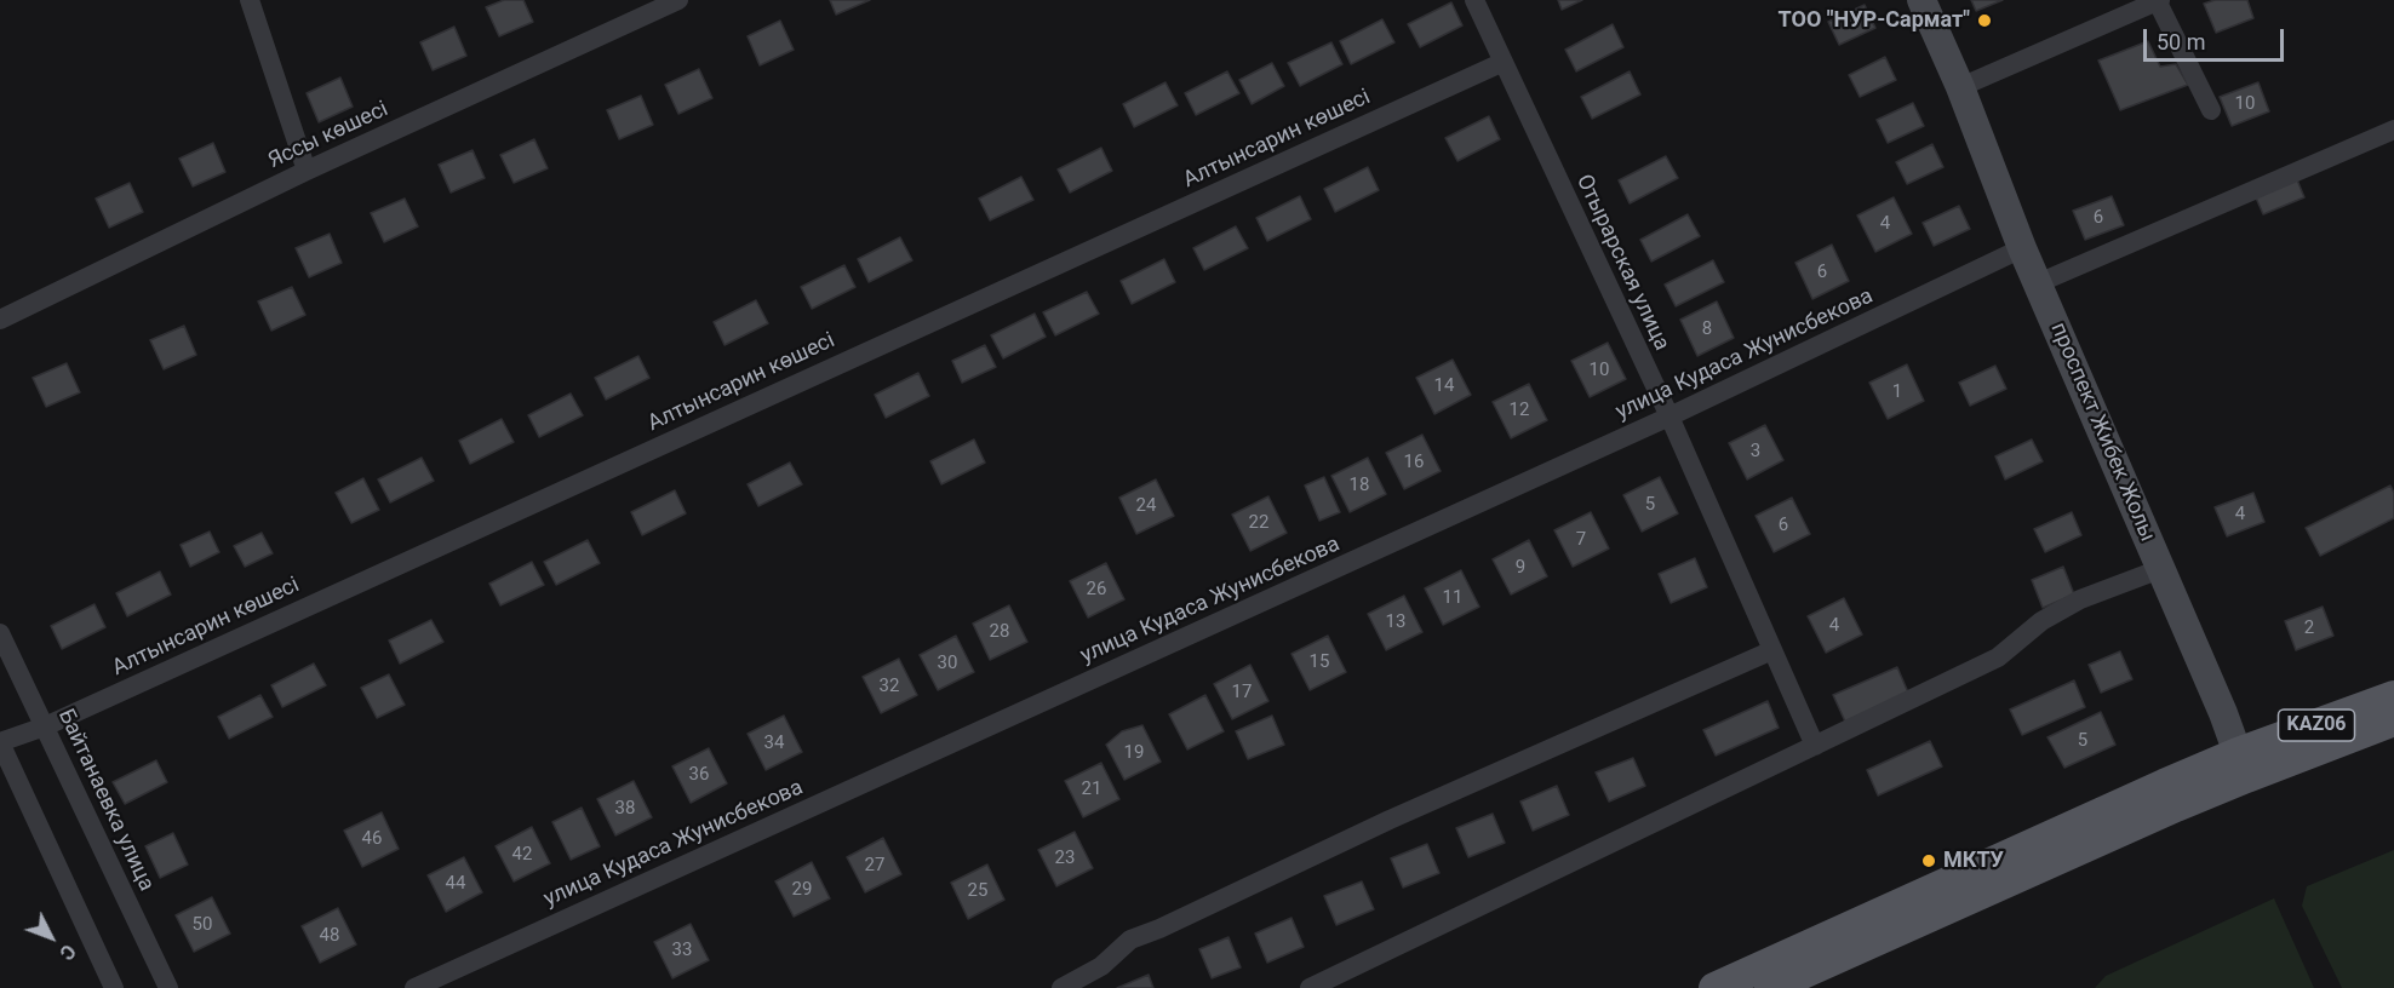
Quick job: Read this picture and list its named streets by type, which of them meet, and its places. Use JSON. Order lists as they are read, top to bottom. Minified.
{"streets":{"main road":["проспект Жибек Жолы","KАZ06"],"street":["Яссы көшесі","Алтынсарин көшесі","Отырарская улица","улица Кудаса Жунисбекова","Байтанаевка улица"]},"crossings":[["Алтынсарин көшесі","Отырарская улица"],["Алтынсарин көшесі","Байтанаевка улица"],["Отырарская улица","улица Кудаса Жунисбекова"],["улица Кудаса Жунисбекова","проспект Жибек Жолы"],["проспект Жибек Жолы","KАZ06"]],"places":["ТОО \"НУР-Сармат\"","МКТУ"],"house_numbers":["10","6","4","6","8","10","14","1","12","3","16","18","5","24","4","22","6","7","9","26","11","13","4","2","28","15","30","32","17","5","34","19","36","21","38","46","42","23","27","44","29","25","50","48","33"],"scale_bar":"50 m","north":"bottom right"}
